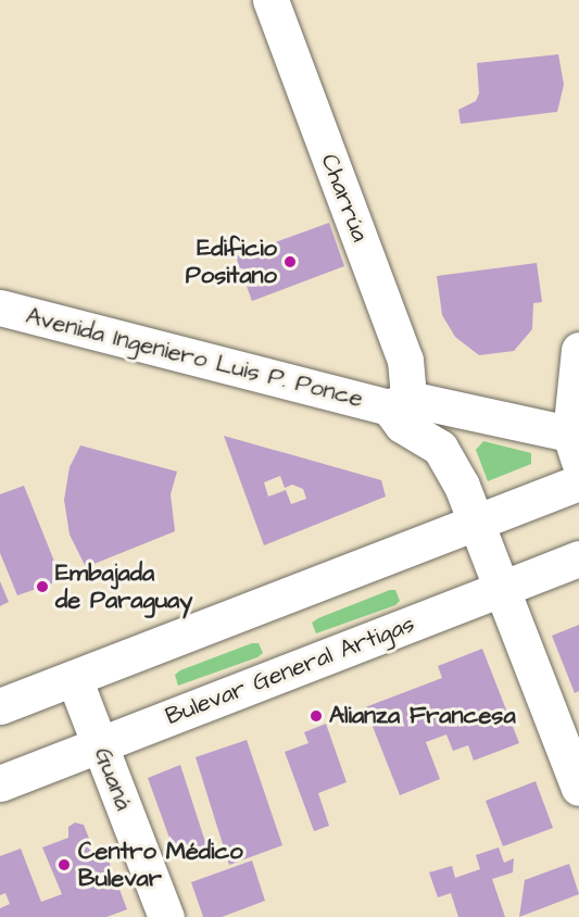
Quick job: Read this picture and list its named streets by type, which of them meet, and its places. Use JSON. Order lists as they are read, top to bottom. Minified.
{"streets":{"street":["Charrúa","Avenida Ingeniero Luis P. Ponce","Bulevar General Artigas","Guaná"]},"crossings":[["Charrúa","Avenida Ingeniero Luis P. Ponce"],["Bulevar General Artigas","Guaná"]],"places":["Edificio Positano","Embajada de Paraguay","Alianza Francesa","Centro Médico Bulevar"]}
